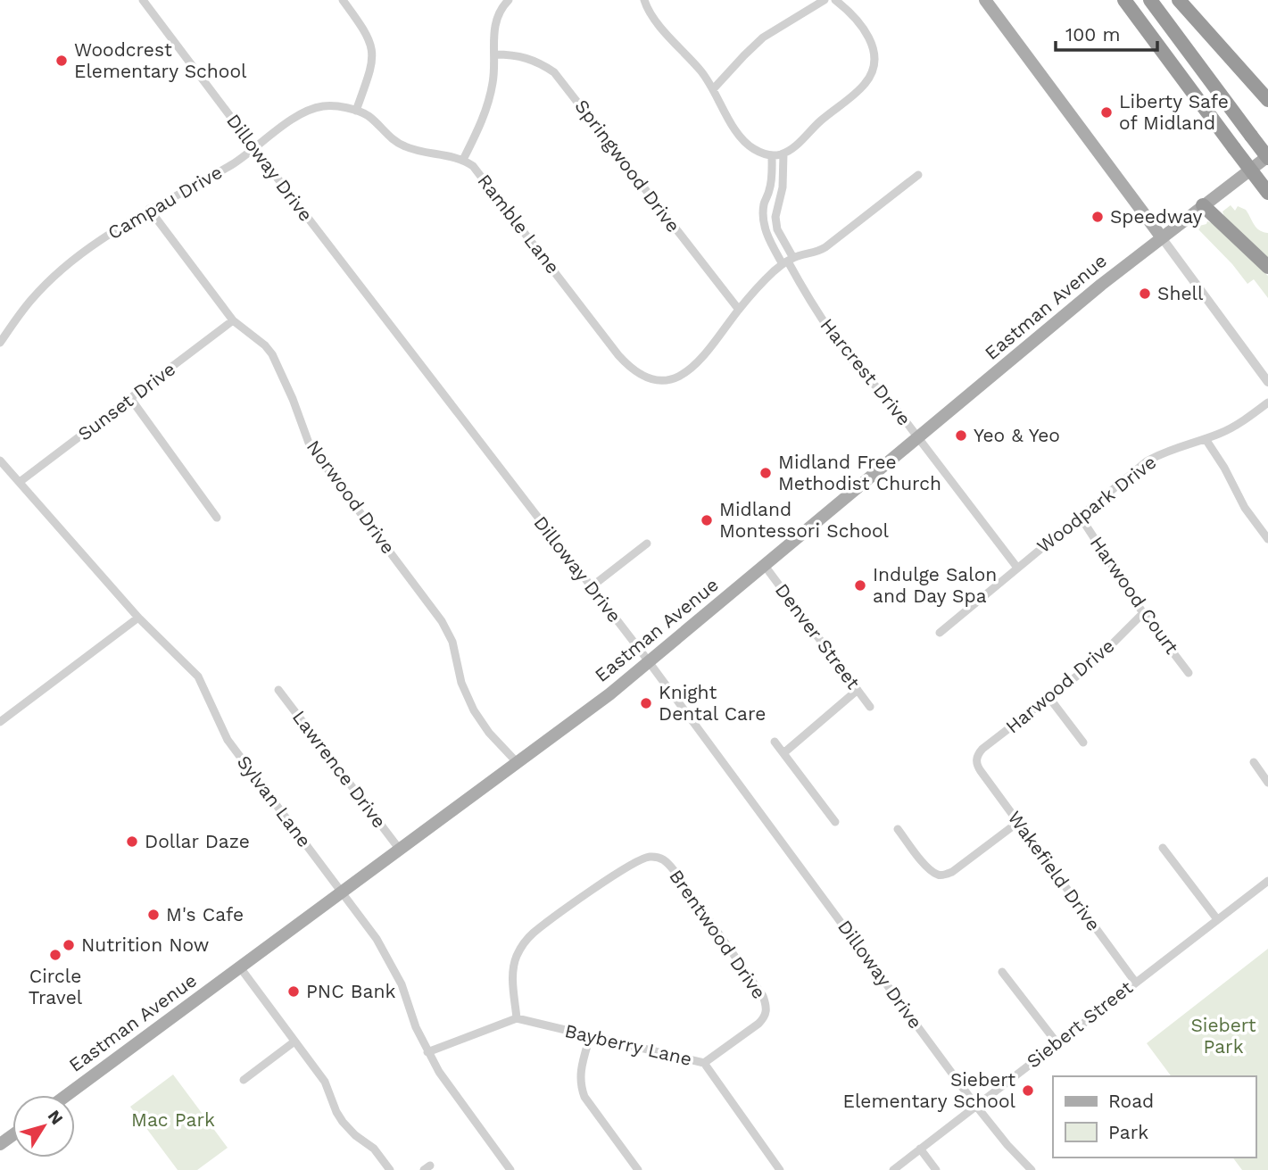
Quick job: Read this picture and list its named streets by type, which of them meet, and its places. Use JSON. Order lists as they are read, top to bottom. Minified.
{"streets":{"main road":["Eastman Avenue"],"street":["Springwood Drive","Dilloway Drive","Campau Drive","Ramble Lane","Harcrest Drive","Sunset Drive","Norwood Drive","Woodpark Drive","Harwood Court","Denver Street","Harwood Drive","Lawrence Drive","Sylvan Lane","Wakefield Drive","Brentwood Drive","Siebert Street","Bayberry Lane"]},"crossings":[["Springwood Drive","Ramble Lane"],["Dilloway Drive","Campau Drive"],["Dilloway Drive","Eastman Avenue"],["Dilloway Drive","Siebert Street"],["Campau Drive","Ramble Lane"],["Campau Drive","Norwood Drive"],["Eastman Avenue","Harcrest Drive"],["Eastman Avenue","Norwood Drive"],["Eastman Avenue","Denver Street"],["Eastman Avenue","Lawrence Drive"],["Eastman Avenue","Sylvan Lane"],["Harcrest Drive","Woodpark Drive"],["Sunset Drive","Norwood Drive"],["Sunset Drive","Sylvan Lane"],["Woodpark Drive","Harwood Court"],["Harwood Court","Harwood Drive"],["Harwood Drive","Wakefield Drive"],["Wakefield Drive","Siebert Street"],["Brentwood Drive","Bayberry Lane"]],"parks":["Siebert Park","Mac Park"],"places":["Woodcrest Elementary School","Liberty Safe of Midland","Speedway","Shell","Yeo & Yeo","Midland Free Methodist Church","Midland Montessori School","Indulge Salon and Day Spa","Knight Dental Care","Dollar Daze","M's Cafe","Nutrition Now","Circle Travel","PNC Bank","Siebert Elementary School"],"legend":["Road","Park"],"scale_bar":"100 m","north":"top right"}
